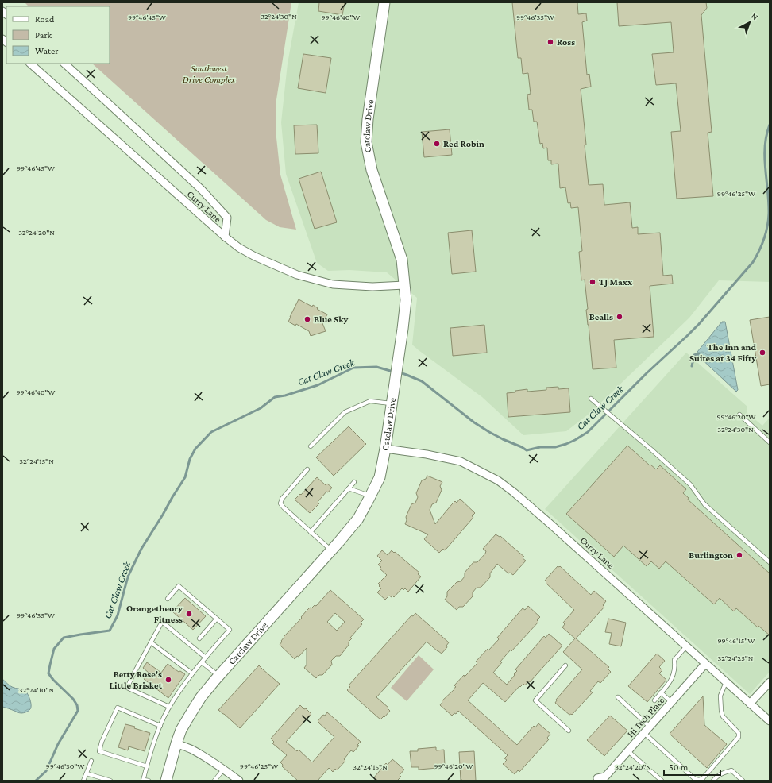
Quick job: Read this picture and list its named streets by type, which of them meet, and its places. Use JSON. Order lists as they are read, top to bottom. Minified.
{"streets":{"street":["Catclaw Drive","Curry Lane","Hi Tech Place"]},"crossings":[["Catclaw Drive","Curry Lane"],["Curry Lane","Hi Tech Place"]],"water":["Cat Claw Creek"],"parks":["Southwest Drive Complex"],"places":["Ross","Red Robin","TJ Maxx","Bealls","Blue Sky","The Inn and Suites at 34 Fifty","Burlington","Orangetheory Fitness","Betty Rose's Little Brisket"],"legend":["Road","Park","Water"],"scale_bar":"50 m","north":"top right","coordinates":["32°24'30\"N","99°46'45\"W","99°46'40\"W","99°46'35\"W","99°46'25\"W","32°24'20\"N","99°46'20\"W","32°24'15\"N","99°46'15\"W","32°24'25\"N","32°24'10\"N","99°46'30\"W"]}
